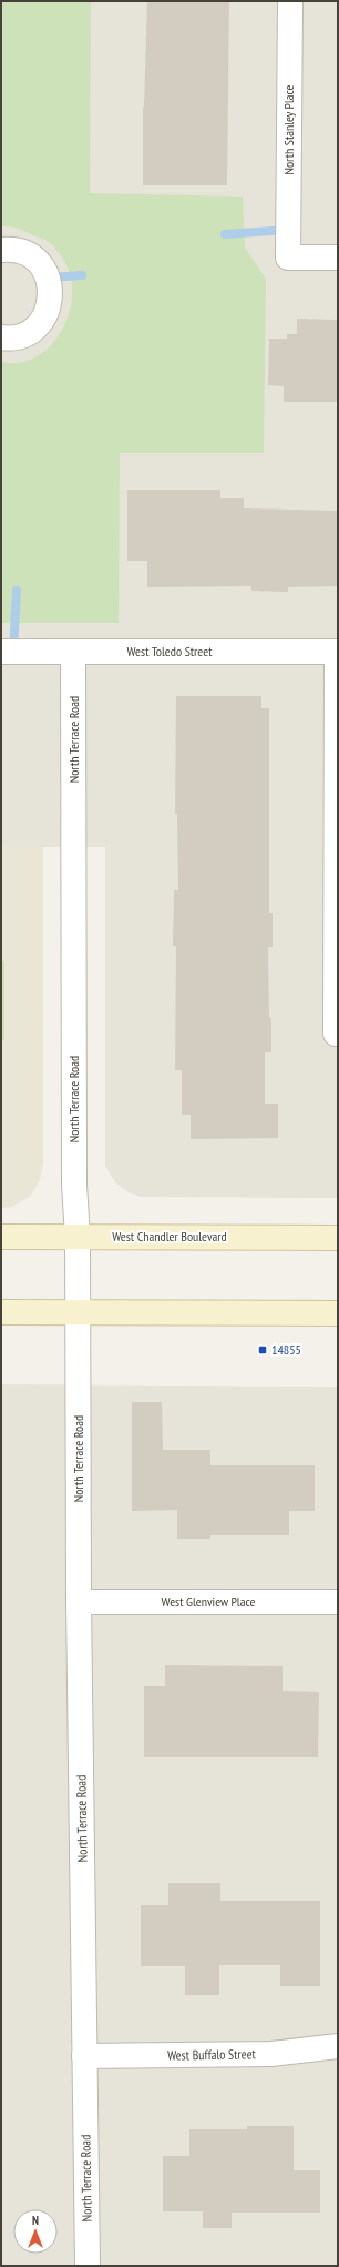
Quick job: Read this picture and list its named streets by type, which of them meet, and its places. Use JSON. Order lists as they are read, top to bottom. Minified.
{"streets":{"main road":["West Chandler Boulevard"],"street":["North Stanley Place","West Toledo Street","North Terrace Road","West Glenview Place","West Buffalo Street"]},"crossings":[["West Toledo Street","North Terrace Road"],["North Terrace Road","West Chandler Boulevard"],["North Terrace Road","West Glenview Place"],["North Terrace Road","West Buffalo Street"]],"places":{"transit":["14855"]},"north":"top"}
